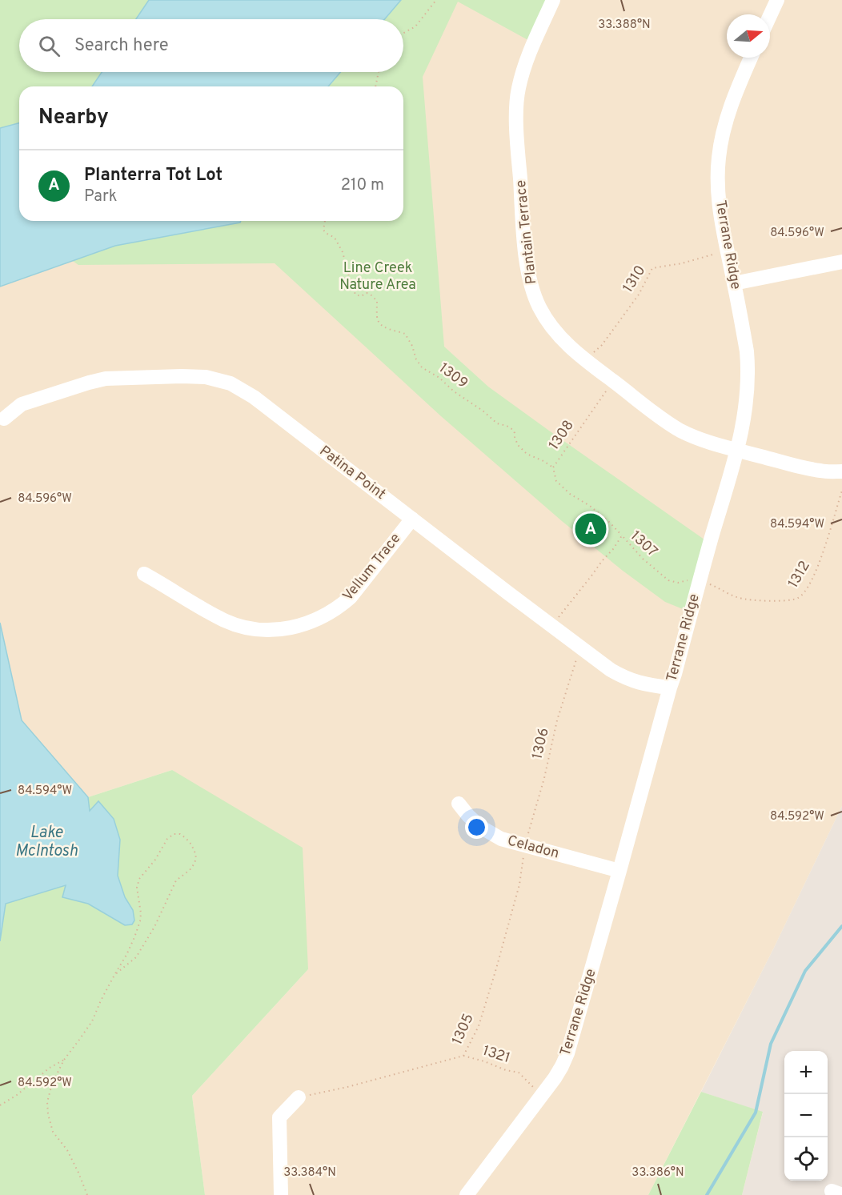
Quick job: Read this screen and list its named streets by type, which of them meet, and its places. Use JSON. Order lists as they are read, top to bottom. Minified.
{"streets":{"street":["Plantain Terrace","Terrane Ridge","Patina Point","Vellum Trace","Celadon"],"path":["1310","1309","1308","1307","1312","1306","1305","1321"]},"crossings":[["Plantain Terrace","Terrane Ridge"],["Plantain Terrace","1310"],["Plantain Terrace","1308"],["Terrane Ridge","1310"],["Terrane Ridge","Patina Point"],["Terrane Ridge","1307"],["Terrane Ridge","1312"],["Terrane Ridge","Celadon"],["Terrane Ridge","1321"],["1309","1308"],["1308","1307"],["Patina Point","1307"],["Patina Point","Vellum Trace"],["Patina Point","1306"],["1307","1312"],["1306","Celadon"],["1306","1305"],["Celadon","1305"],["1305","1321"]],"water":["Lake McIntosh"],"parks":["Line Creek Nature Area"],"north":"right","page":{"search":"Search here","heading":"Nearby","list":[{"mark":"A","name":"Planterra Tot Lot","note":"Park","value":"210 m"}],"pins":"A","map_buttons":["+","−"]},"coordinates":["33.388°N","84.596°W","84.594°W","84.592°W","33.384°N","33.386°N"]}
